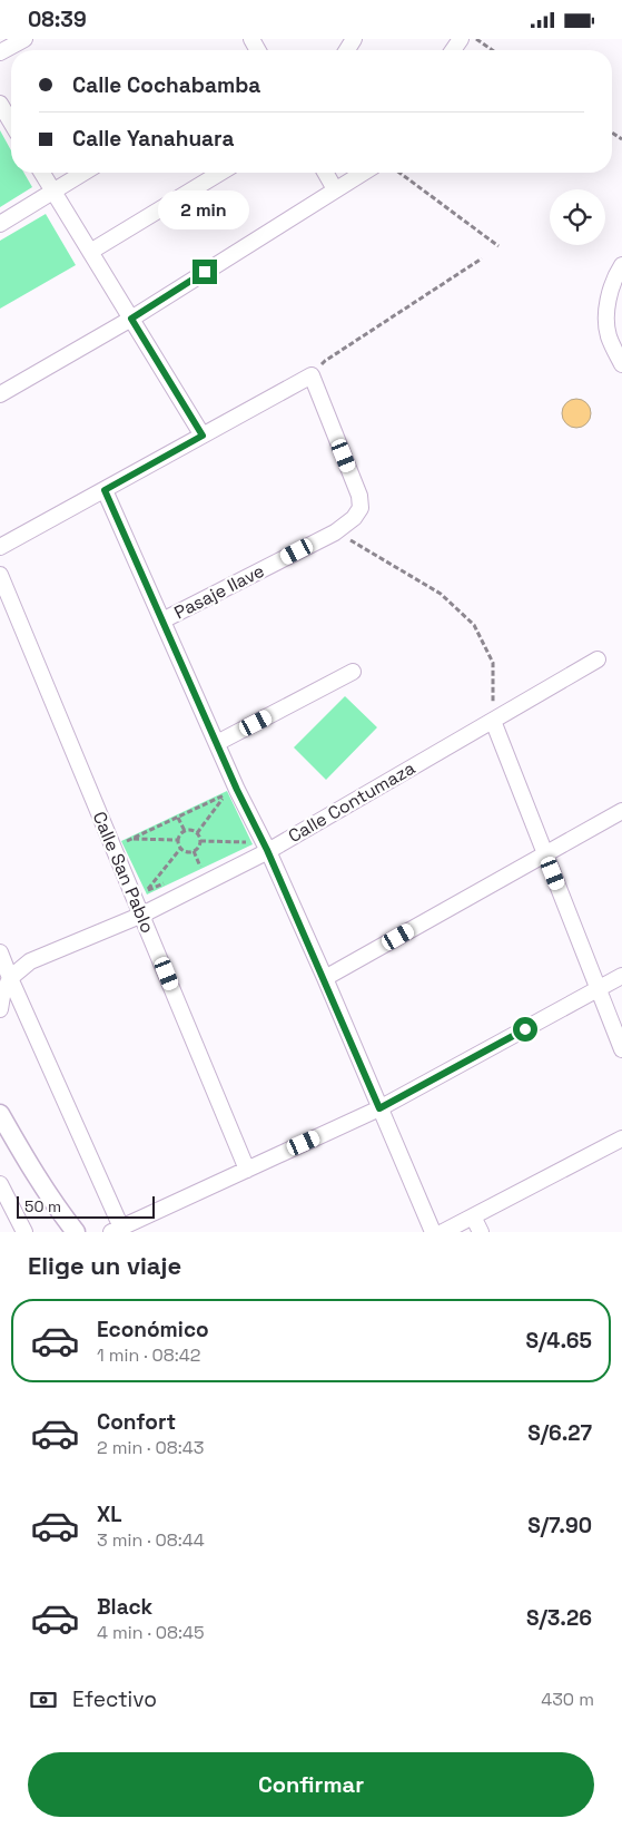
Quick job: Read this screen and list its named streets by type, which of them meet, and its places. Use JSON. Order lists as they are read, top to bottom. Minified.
{"streets":{"street":["Pasaje Ilave","Calle Contumaza","Calle San Pablo"]},"crossings":[["Calle Contumaza","Calle San Pablo"]],"scale_bar":"50 m","page":{"status":"08:39","banner":["Calle Cochabamba","Calle Yanahuara"],"bubble":"2 min","scale":"50 m","heading":"Elige un viaje","list":[{"name":"Económico","note":"1 min · 08:42","value":"S/4.65"},{"name":"Confort","note":"2 min · 08:43","value":"S/6.27"},{"name":"XL","note":"3 min · 08:44","value":"S/7.90"},{"name":"Black","note":"4 min · 08:45","value":"S/3.26"}],"pay":["Efectivo","430 m"],"buttons":"Confirmar"}}
